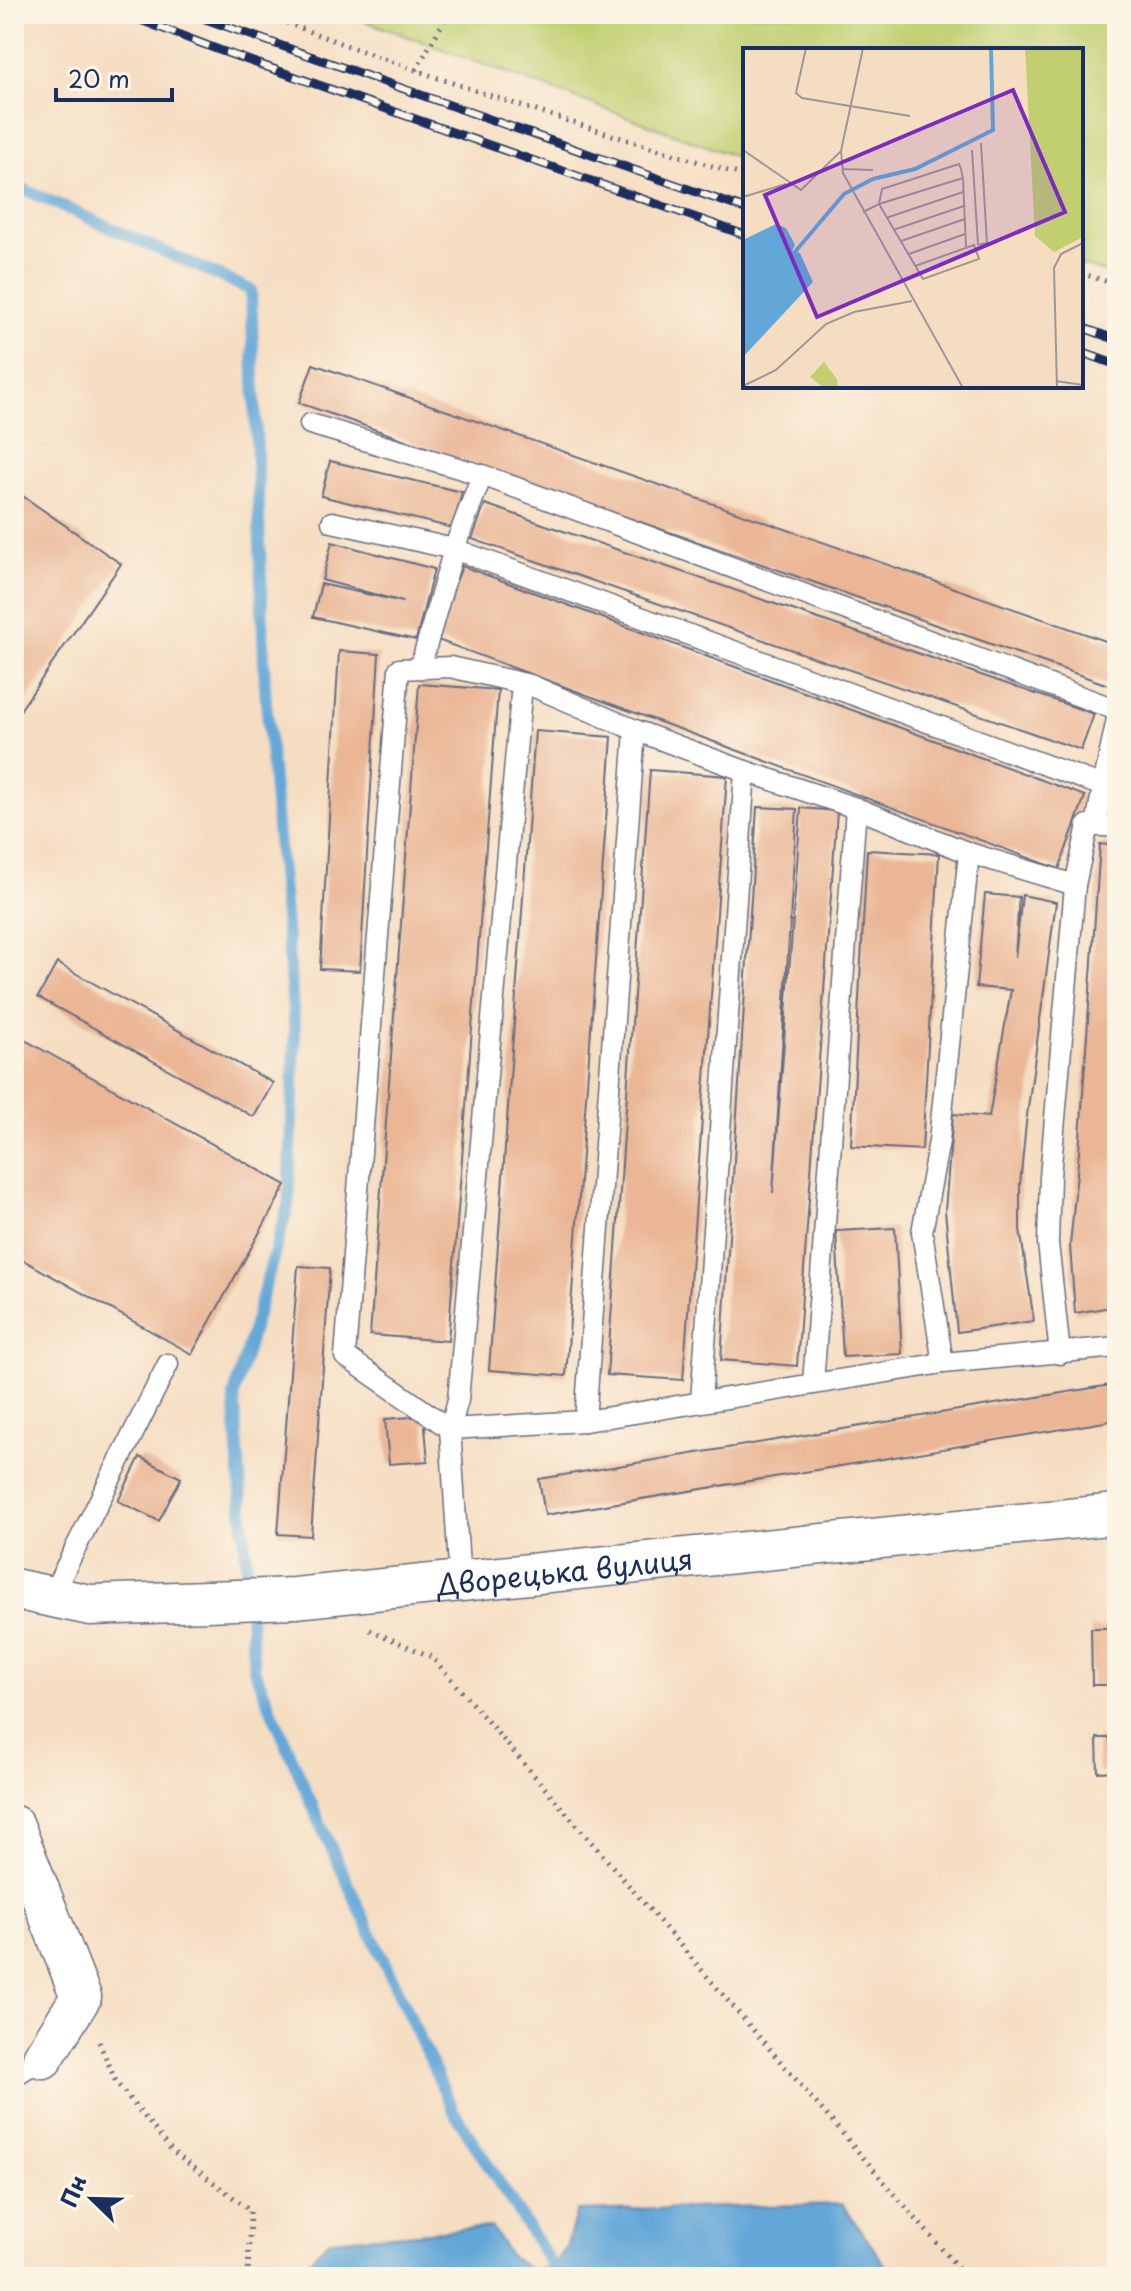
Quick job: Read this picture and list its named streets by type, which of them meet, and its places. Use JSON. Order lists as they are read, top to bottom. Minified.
{"streets":{"street":["Дворецька вулиця"]},"scale_bar":"20 m","north":"top left"}
